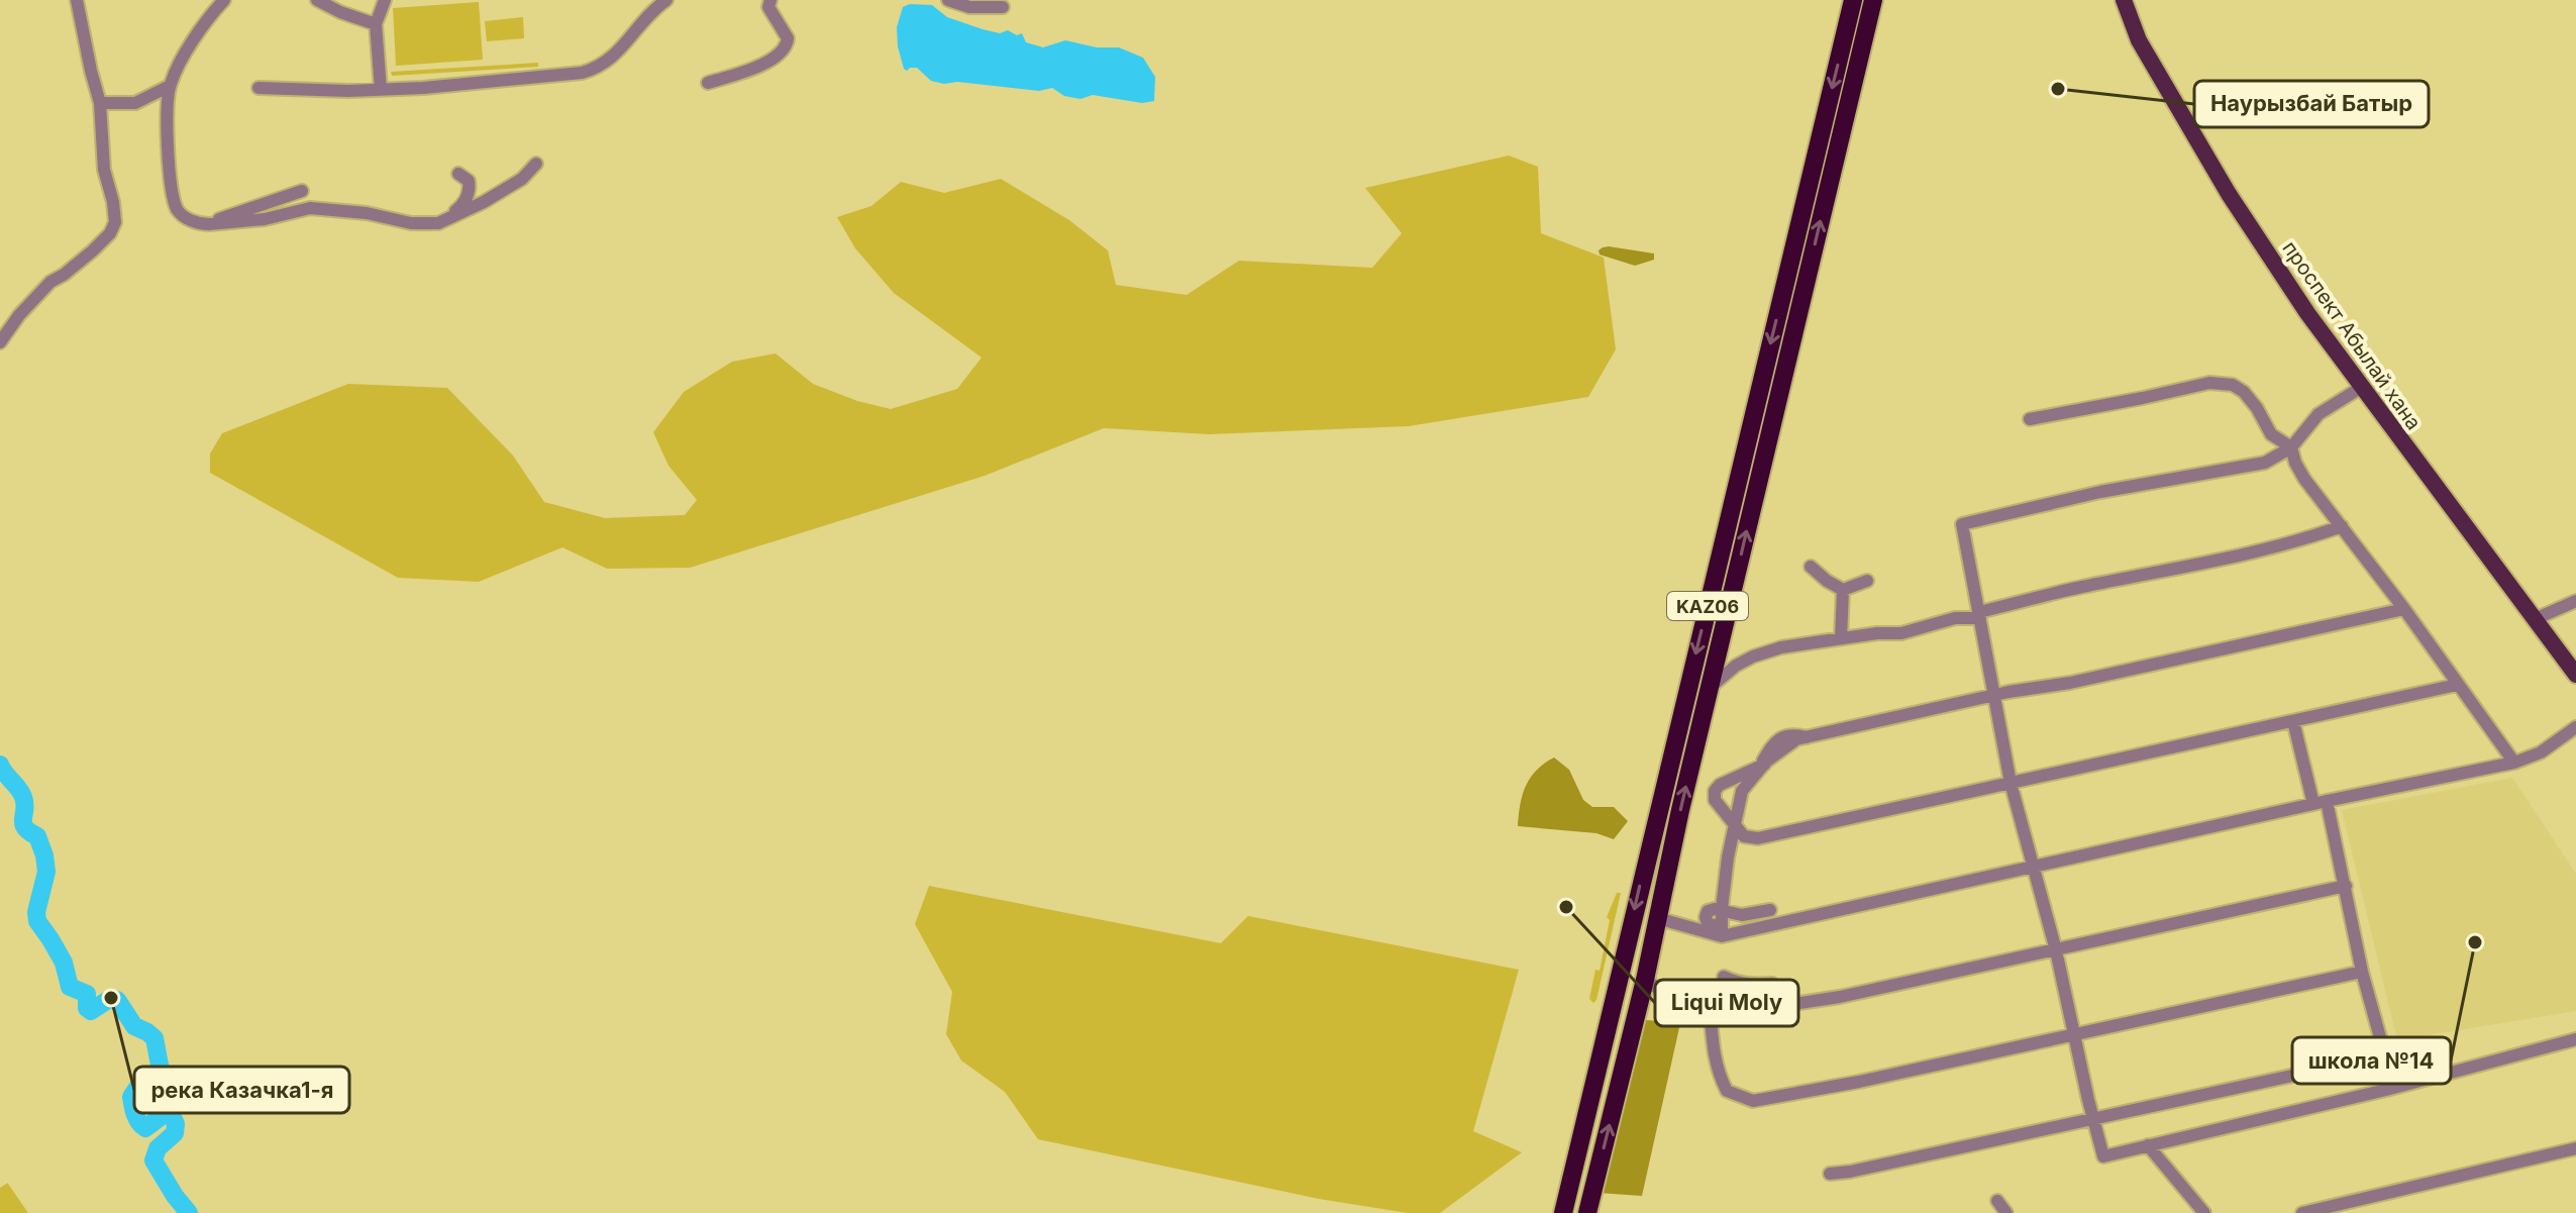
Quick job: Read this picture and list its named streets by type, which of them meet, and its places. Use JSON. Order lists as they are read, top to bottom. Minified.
{"streets":{"highway":["KАZ06"],"main road":["проспект Абылай хана"]},"places":["Наурызбай Батыр","Liqui Moly","школа №14","река Казачка1-я"]}
